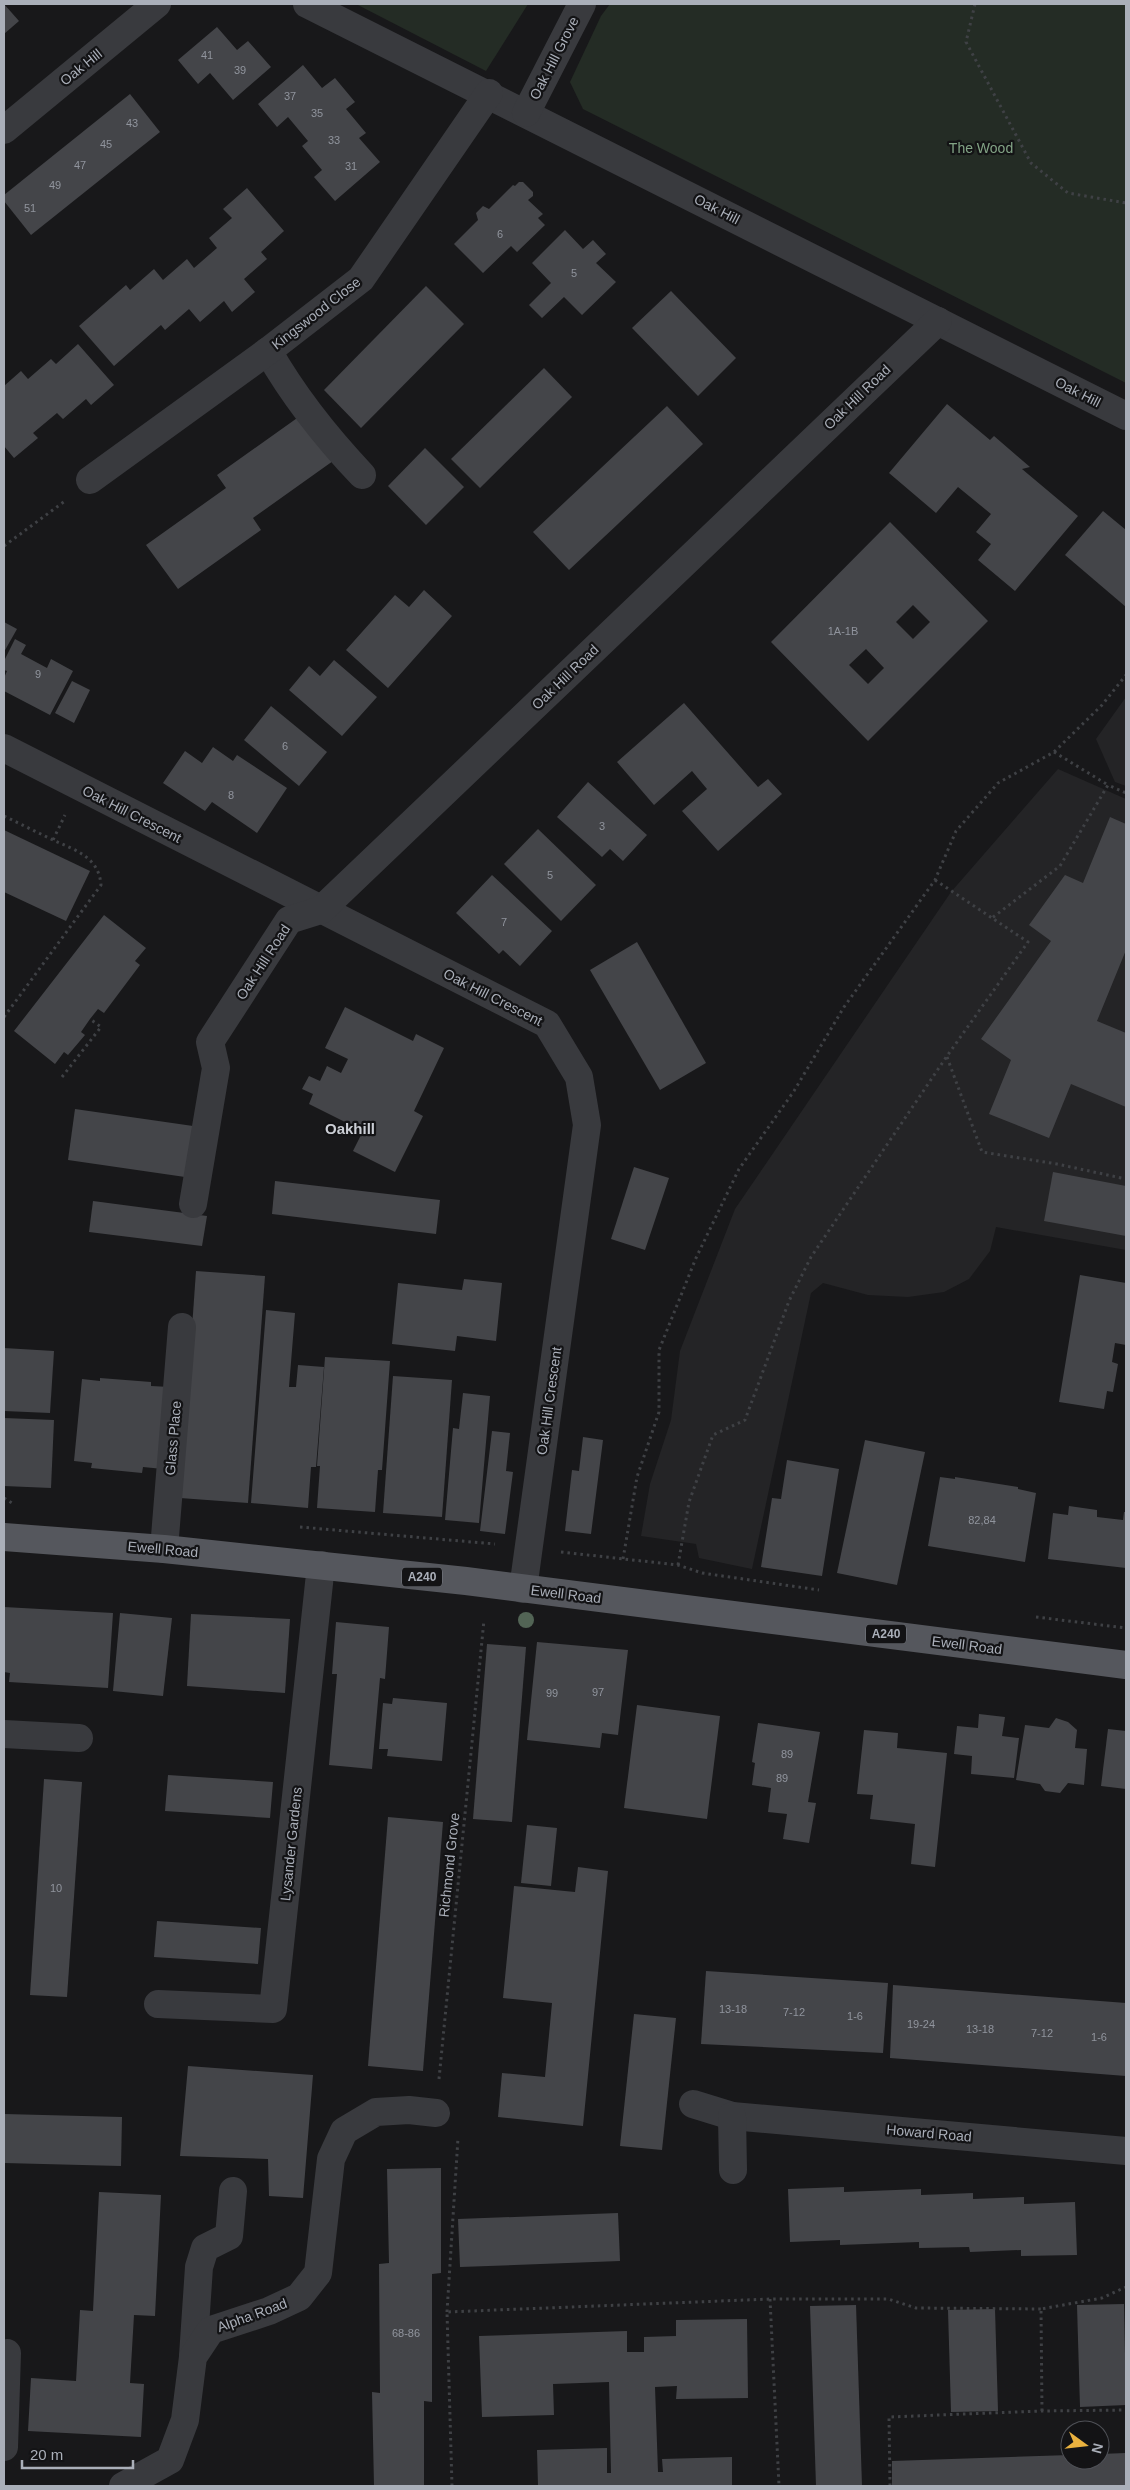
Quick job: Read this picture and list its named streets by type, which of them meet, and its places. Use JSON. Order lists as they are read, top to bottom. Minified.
{"streets":{"main road":["Ewell Road","A240"],"street":["Oak Hill Grove","Oak Hill","Kingswood Close","Oak Hill Road","Oak Hill Crescent","Glass Place","Lysander Gardens","Howard Road","Alpha Road"],"path":["Richmond Grove"]},"crossings":[["Oak Hill Grove","Oak Hill"],["Oak Hill","Kingswood Close"],["Oak Hill","Oak Hill Road"],["Oak Hill Road","Oak Hill Crescent"],["Oak Hill Crescent","Ewell Road"],["Glass Place","Ewell Road"],["Ewell Road","Lysander Gardens"],["Richmond Grove","Alpha Road"]],"districts":["Oakhill"],"parks":["The Wood"],"house_numbers":["41","39","37","35","43","33","45","47","31","49","51","6","5","1A-1B","9","6","8","3","5","7","82,84","97","99","89","89","10","13-18","7-12","1-6","19-24","13-18","7-12","1-6","68-86"],"scale_bar":"20 m","north":"right"}
